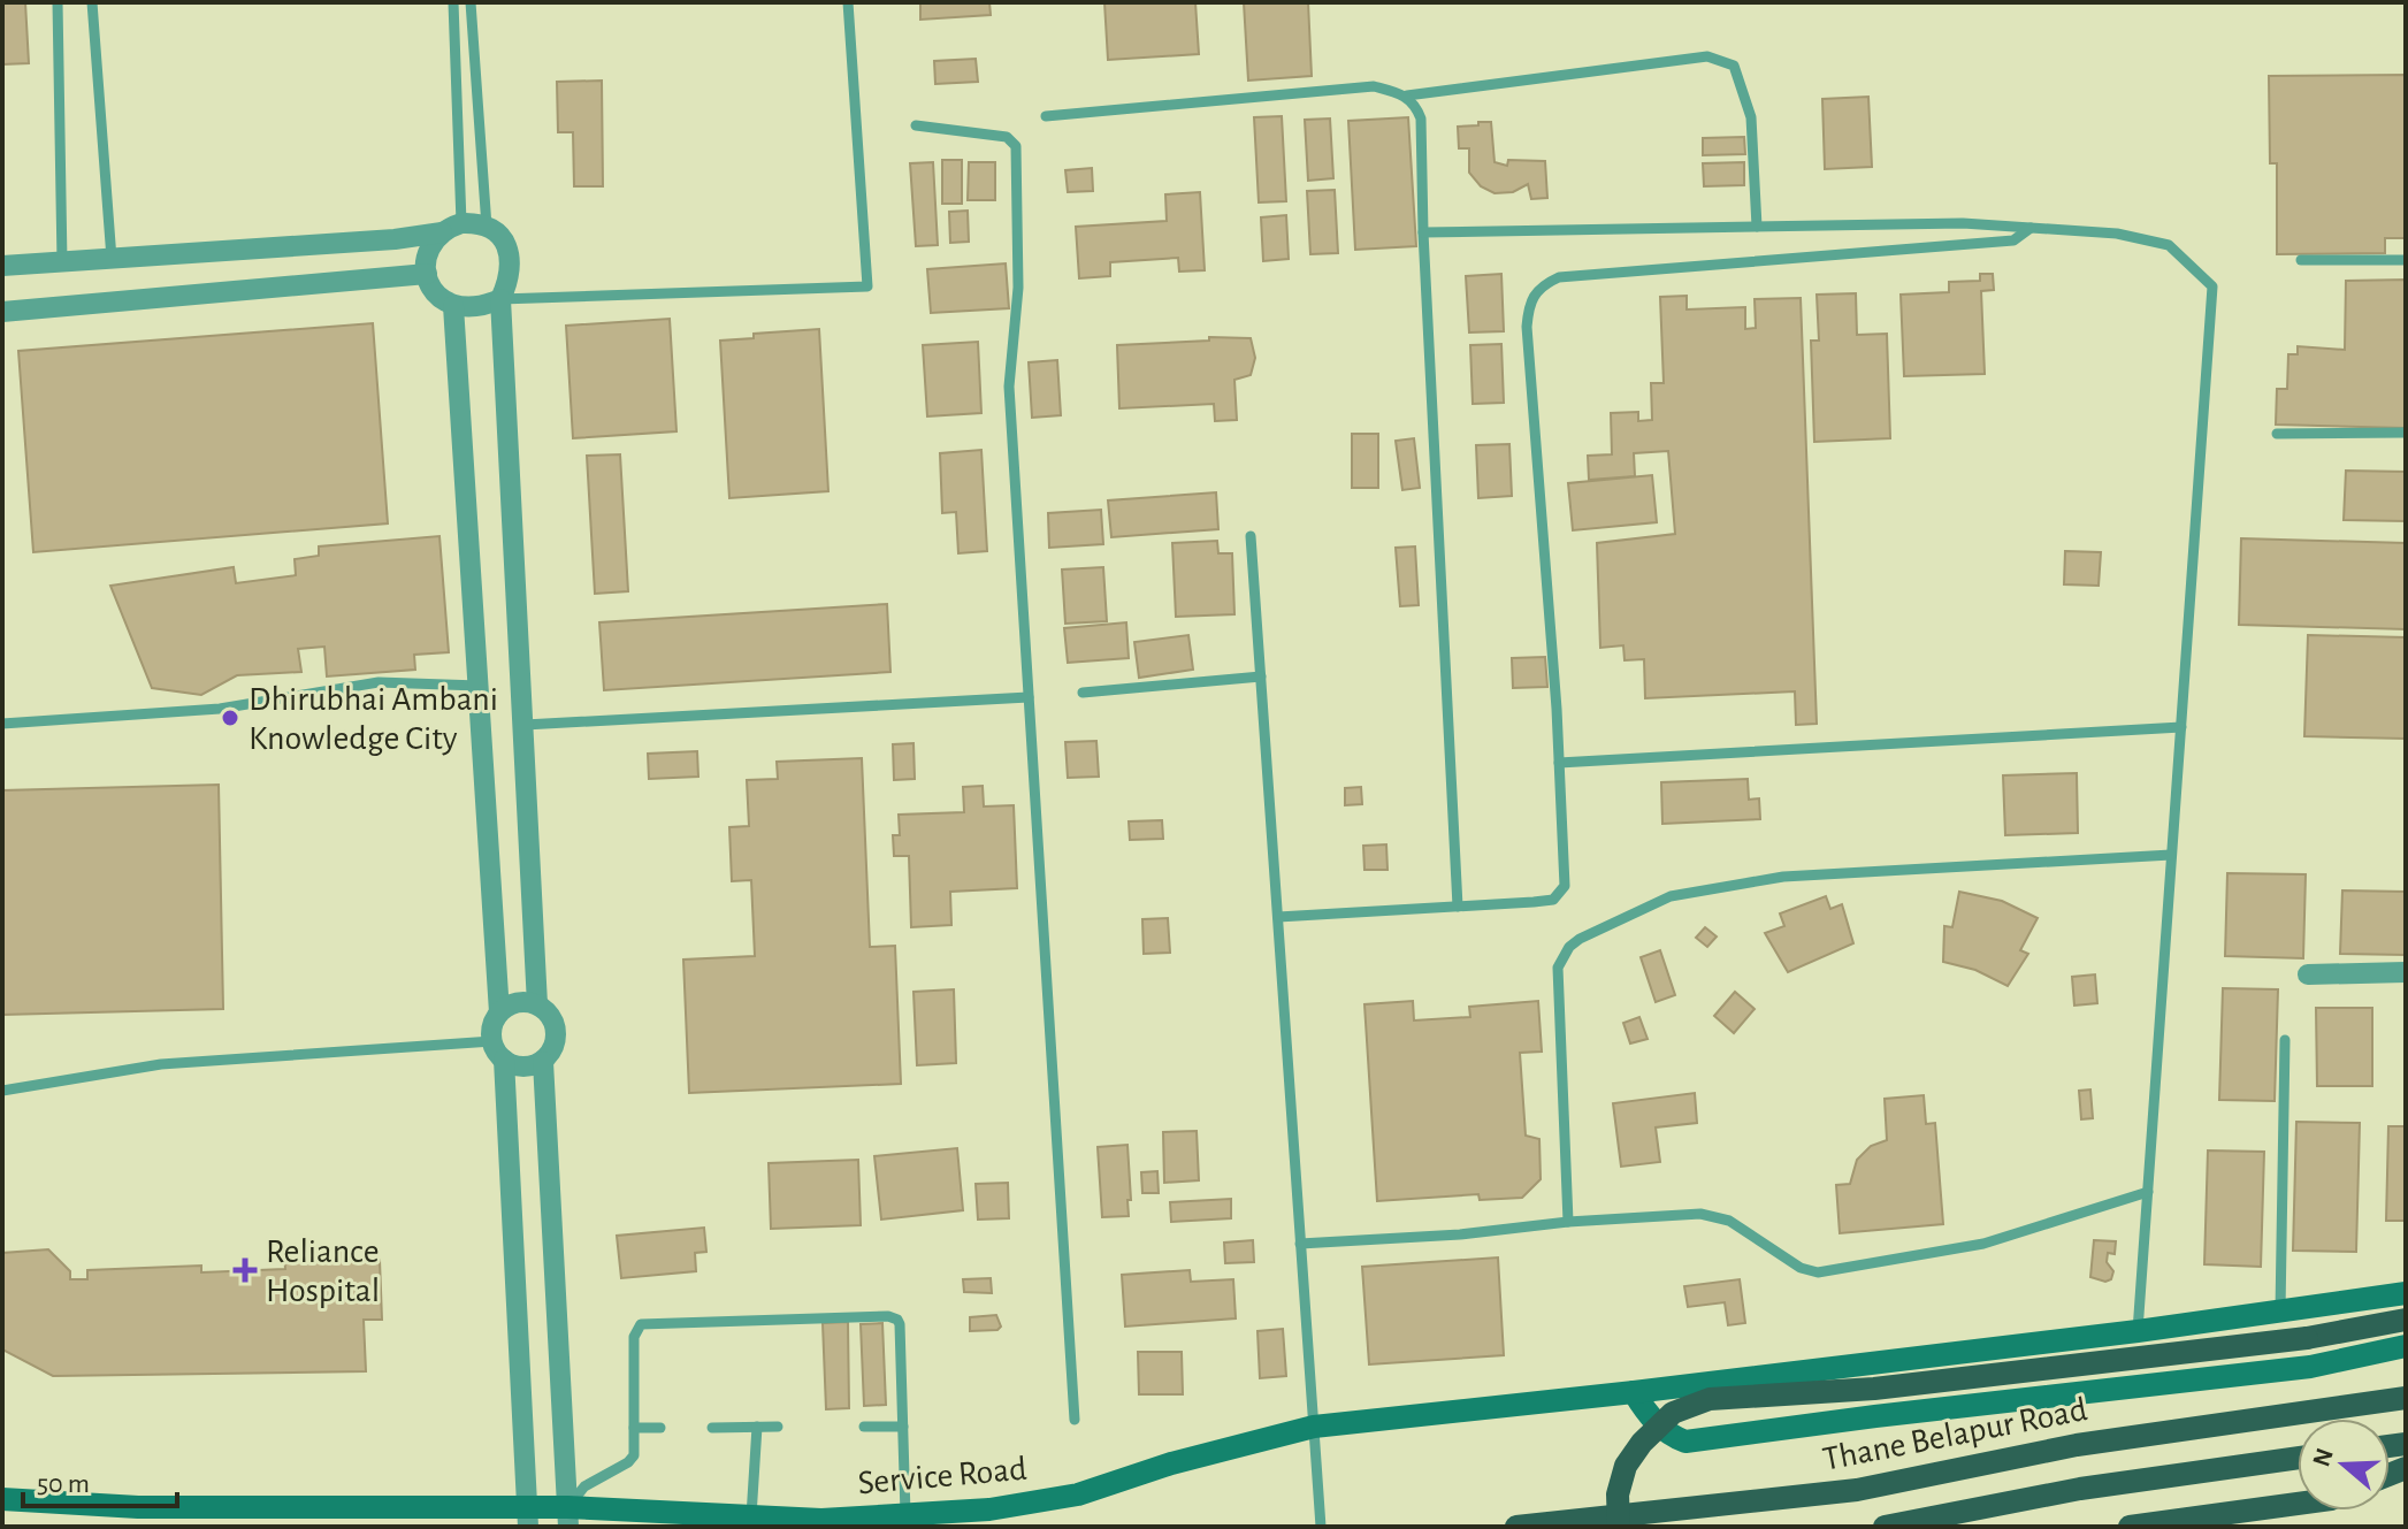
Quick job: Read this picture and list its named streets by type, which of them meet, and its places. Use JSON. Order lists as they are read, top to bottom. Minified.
{"streets":{"main road":["Thane Belapur Road"],"street":["Service Road"]},"places":{"other":["Dhirubhai Ambani Knowledge City"],"health":["Reliance Hospital"]},"scale_bar":"50 m","north":"left"}
